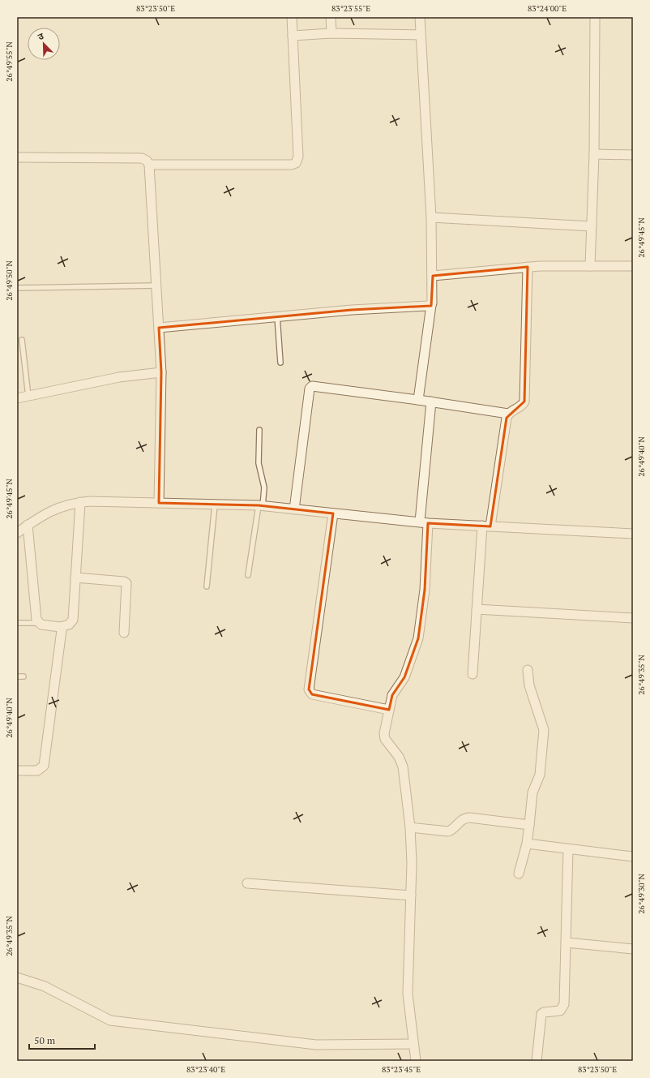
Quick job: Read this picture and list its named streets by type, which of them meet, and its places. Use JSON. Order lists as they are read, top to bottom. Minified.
{"scale_bar":"50 m","north":"top left","coordinates":["83°23'50\"E","83°23'55\"E","83°24'00\"E","26°49'55\"N","26°49'45\"N","26°49'50\"N","26°49'40\"N","26°49'35\"N","26°49'30\"N","83°23'40\"E","83°23'45\"E"]}
